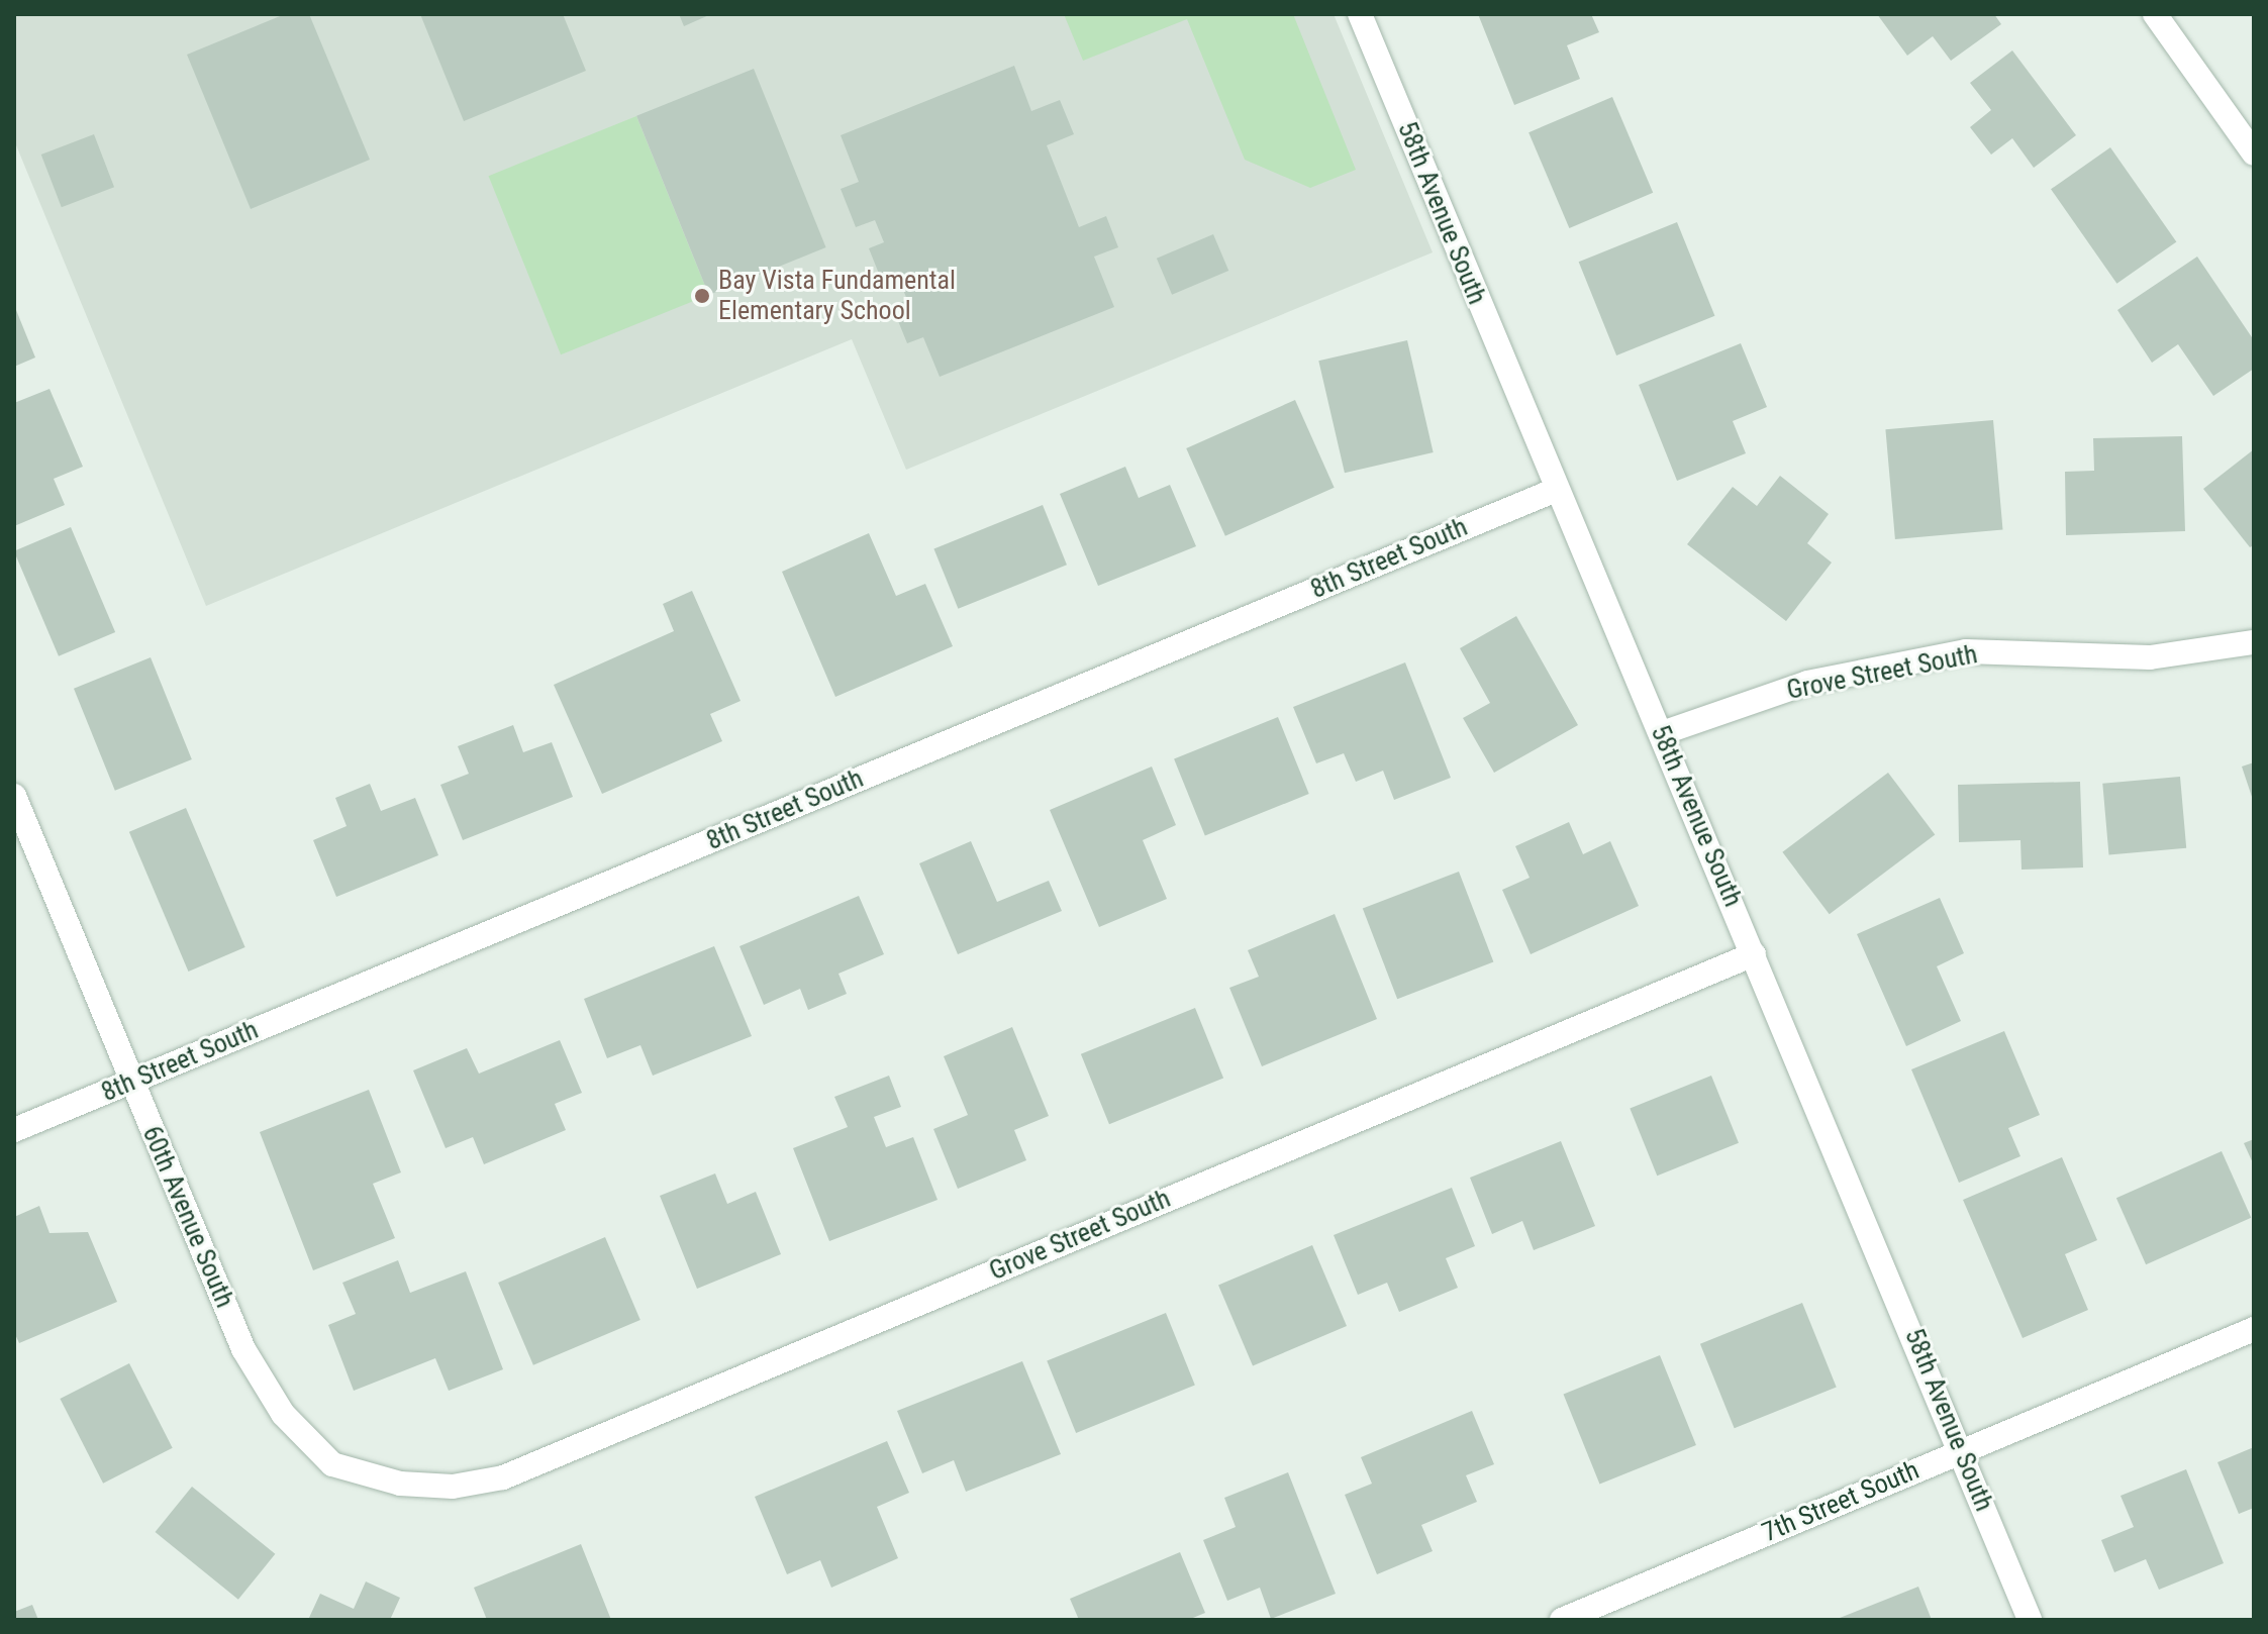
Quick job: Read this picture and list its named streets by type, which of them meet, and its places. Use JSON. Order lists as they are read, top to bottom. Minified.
{"streets":{"street":["58th Avenue South","8th Street South","Grove Street South","60th Avenue South","7th Street South"]},"crossings":[["58th Avenue South","8th Street South"],["58th Avenue South","Grove Street South"],["58th Avenue South","7th Street South"],["8th Street South","60th Avenue South"],["Grove Street South","60th Avenue South"]],"places":["Bay Vista Fundamental Elementary School"]}
